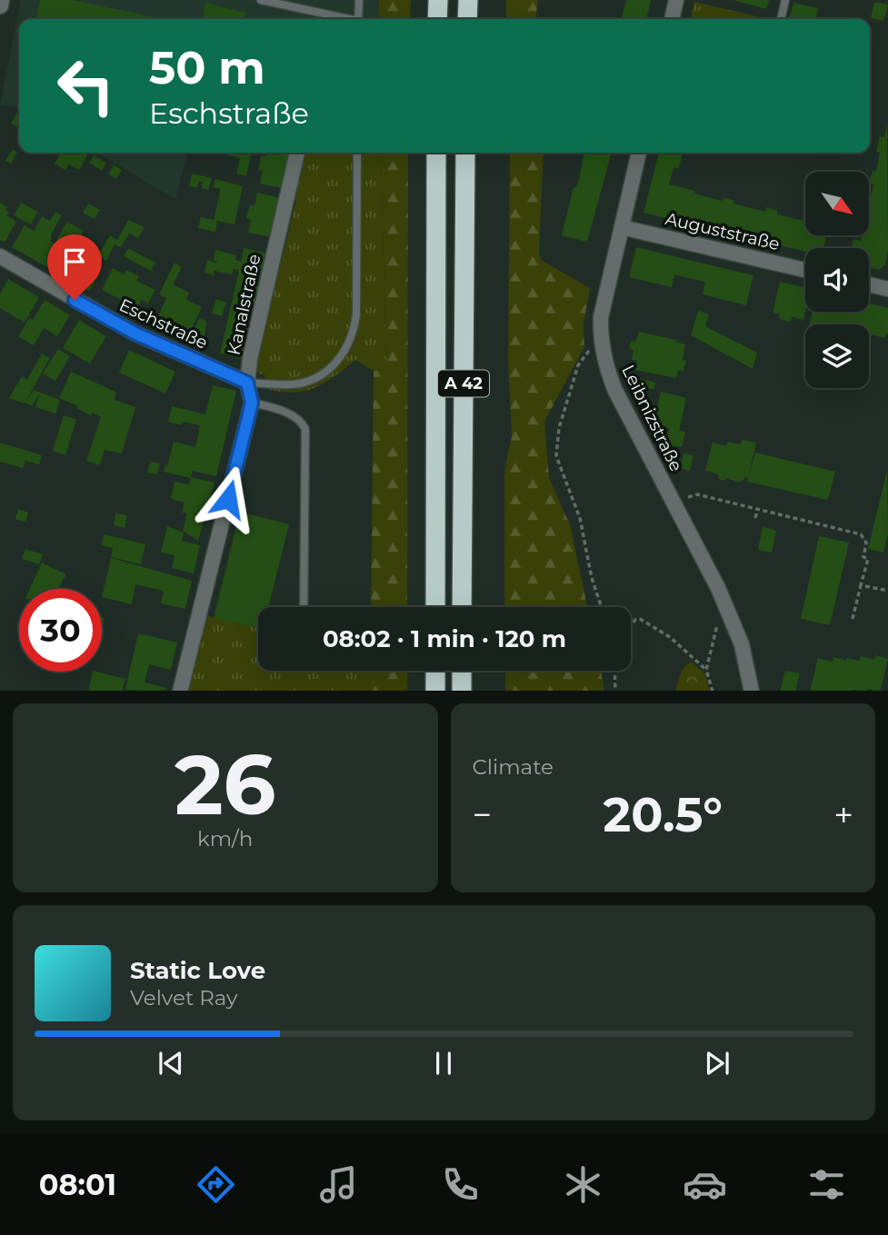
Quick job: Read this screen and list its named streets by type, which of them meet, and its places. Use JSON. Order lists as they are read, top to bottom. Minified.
{"streets":{"highway":["A 42"],"street":["Auguststraße","Kanalstraße","Eschstraße","Leibnizstraße"]},"crossings":[["Auguststraße","Leibnizstraße"],["Kanalstraße","Eschstraße"]],"north":"bottom right","page":{"turn":["50 m","Eschstraße"],"limit":"30","trip":"08:02 · 1 min · 120 m","tile":[["26","km/h"],"Climate"],"heat":["−","20.5°","+"],"song":["Static Love","Velvet Ray"],"tabs":"08:01"}}
